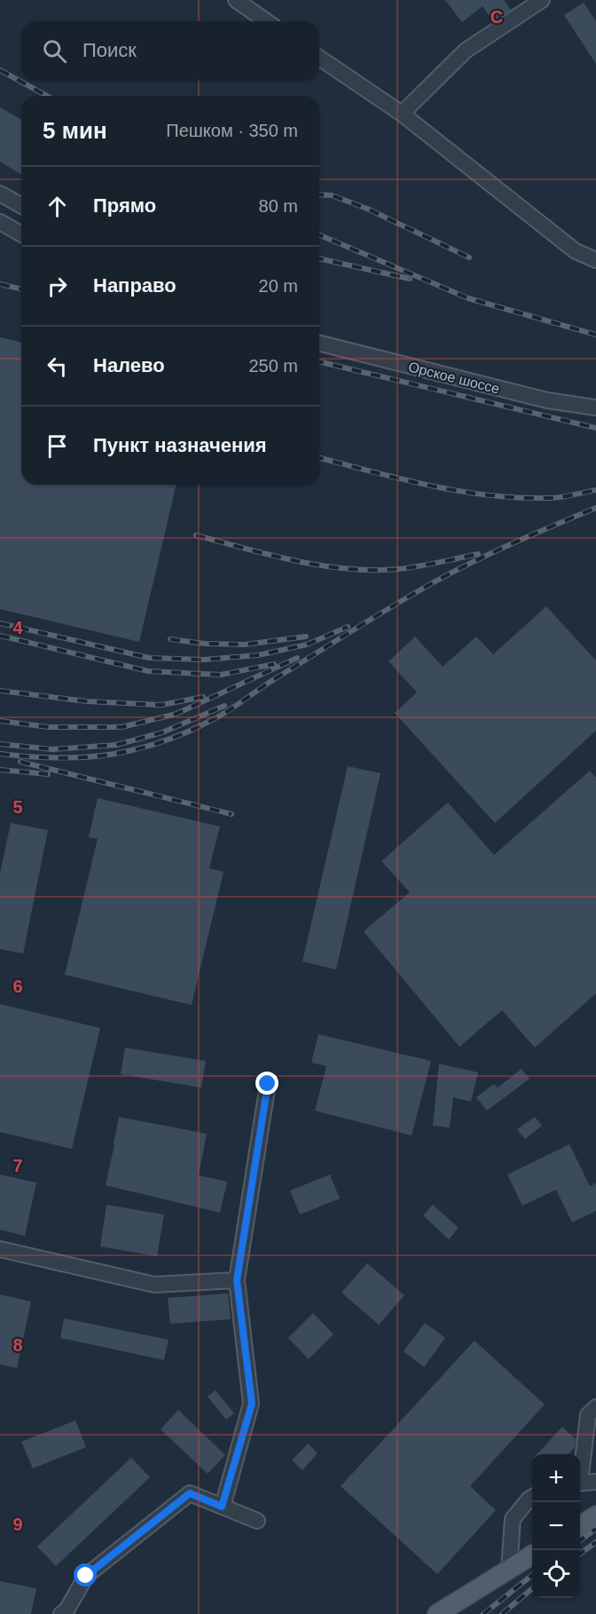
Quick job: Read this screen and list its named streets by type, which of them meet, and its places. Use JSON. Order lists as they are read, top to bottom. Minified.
{"streets":{"street":["Орское шоссе"]},"page":{"search":"Поиск","heading":["5 мин","Пешком · 350 m"],"list":[["Прямо","80 m"],["Направо","20 m"],["Налево","250 m"],"Пункт назначения"],"map_buttons":["+","−"]},"grid":{"columns":["C"],"rows":["4","5","6","7","8","9"]}}
